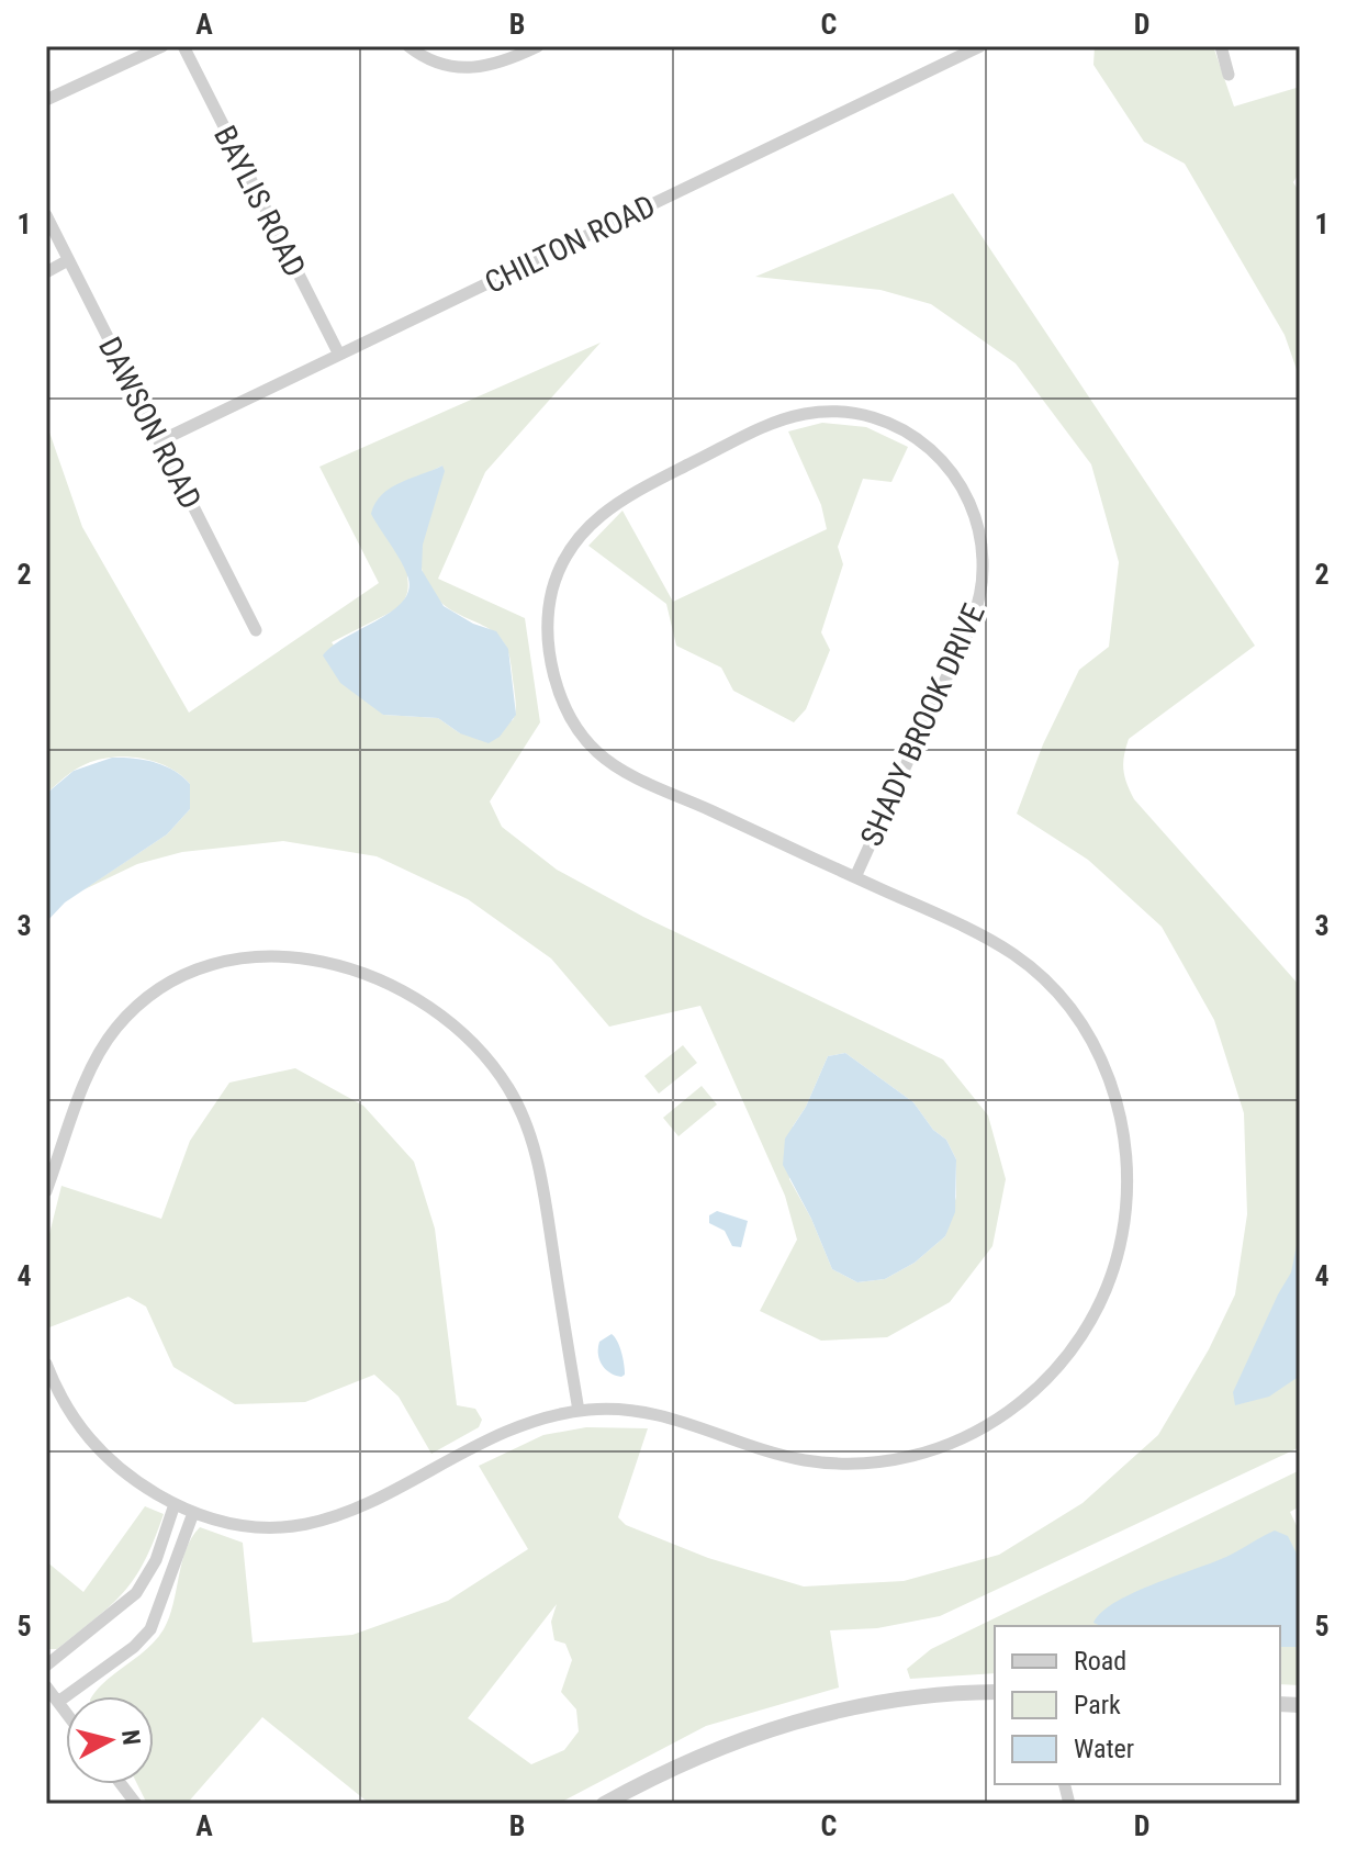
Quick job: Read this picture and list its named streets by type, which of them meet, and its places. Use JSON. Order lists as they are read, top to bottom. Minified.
{"streets":{"street":["BAYLIS ROAD","CHILTON ROAD","DAWSON ROAD","SHADY BROOK DRIVE"]},"crossings":[["BAYLIS ROAD","CHILTON ROAD"],["CHILTON ROAD","DAWSON ROAD"]],"legend":["Road","Park","Water"],"north":"right","grid":{"columns":["A","B","C","D"],"rows":["1","2","3","4","5"]}}
